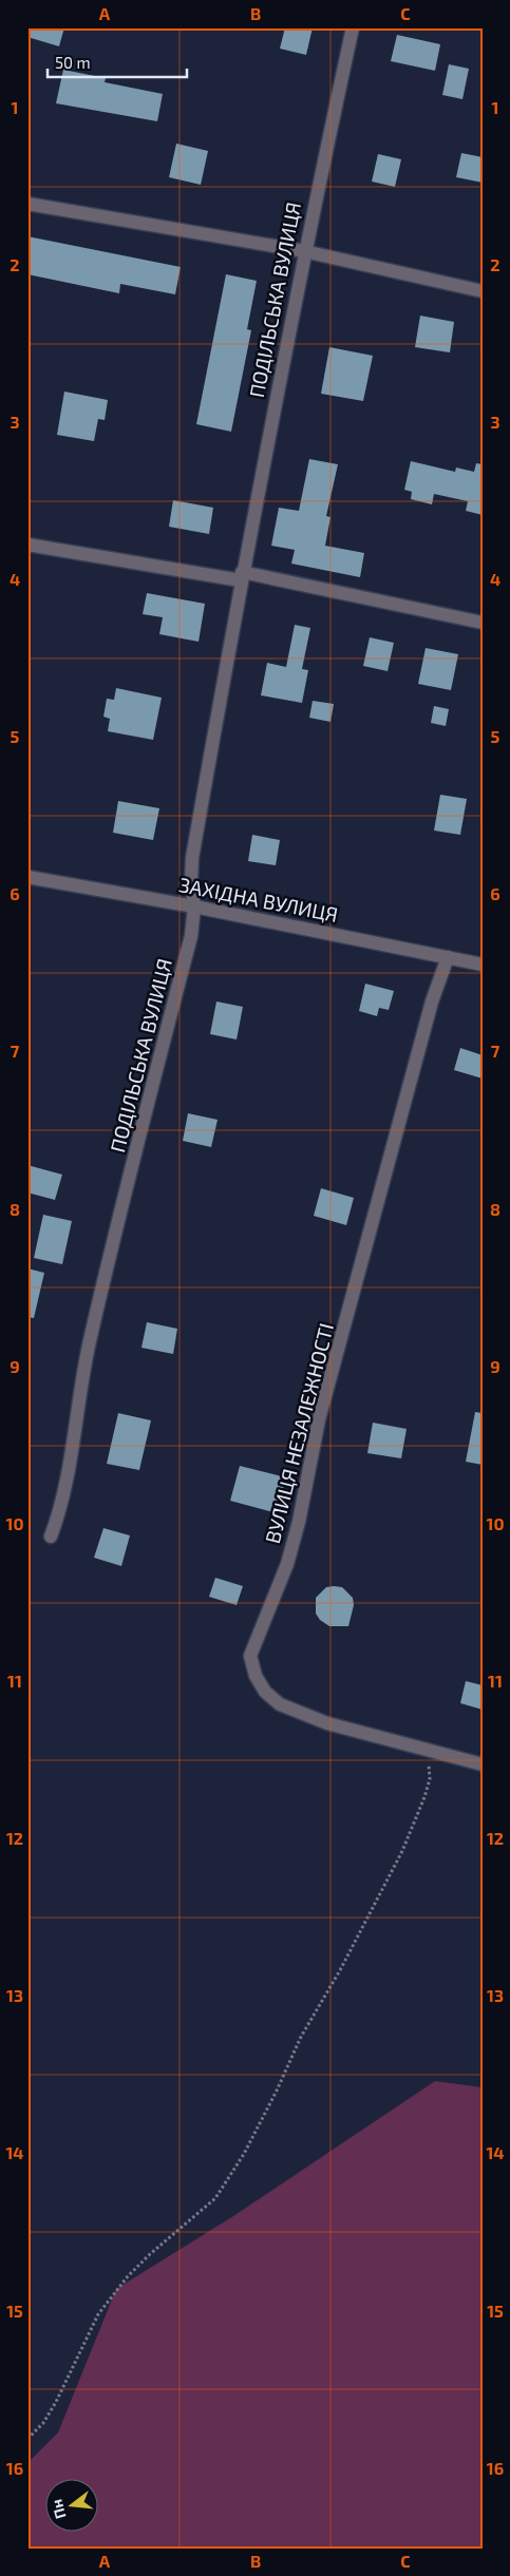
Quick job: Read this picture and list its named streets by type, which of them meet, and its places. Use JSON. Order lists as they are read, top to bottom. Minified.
{"streets":{"street":["ПОДІЛЬСЬКА ВУЛИЦЯ","ЗАХІДНА ВУЛИЦЯ","ВУЛИЦЯ НЕЗАЛЕЖНОСТІ"]},"crossings":[["ПОДІЛЬСЬКА ВУЛИЦЯ","ЗАХІДНА ВУЛИЦЯ"],["ЗАХІДНА ВУЛИЦЯ","ВУЛИЦЯ НЕЗАЛЕЖНОСТІ"]],"scale_bar":"50 m","north":"left","grid":{"columns":["A","B","C"],"rows":["1","2","3","4","5","6","7","8","9","10","11","12","13","14","15","16"]}}
